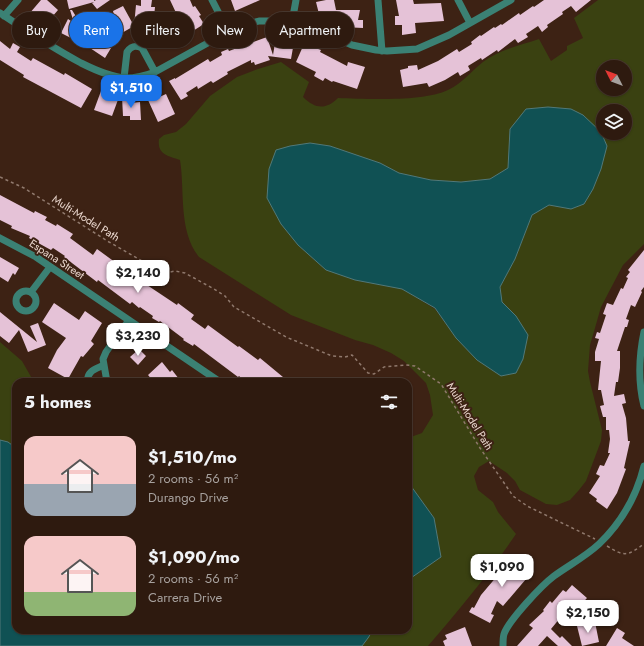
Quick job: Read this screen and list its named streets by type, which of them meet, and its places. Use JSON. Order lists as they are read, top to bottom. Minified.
{"streets":{"street":["Espana Street"],"path":["Multi-Model Path"]},"north":"top left","page":{"chip":["Buy","Rent","Filters","New","Apartment"],"price":["$1,510","$2,140","$3,230","$1,090","$2,150"],"heading":"5 homes","list":[{"name":"$1,510/mo","note":"2 rooms · 56 m² · Durango Drive"},{"name":"$1,090/mo","note":"2 rooms · 56 m² · Carrera Drive"}]}}
